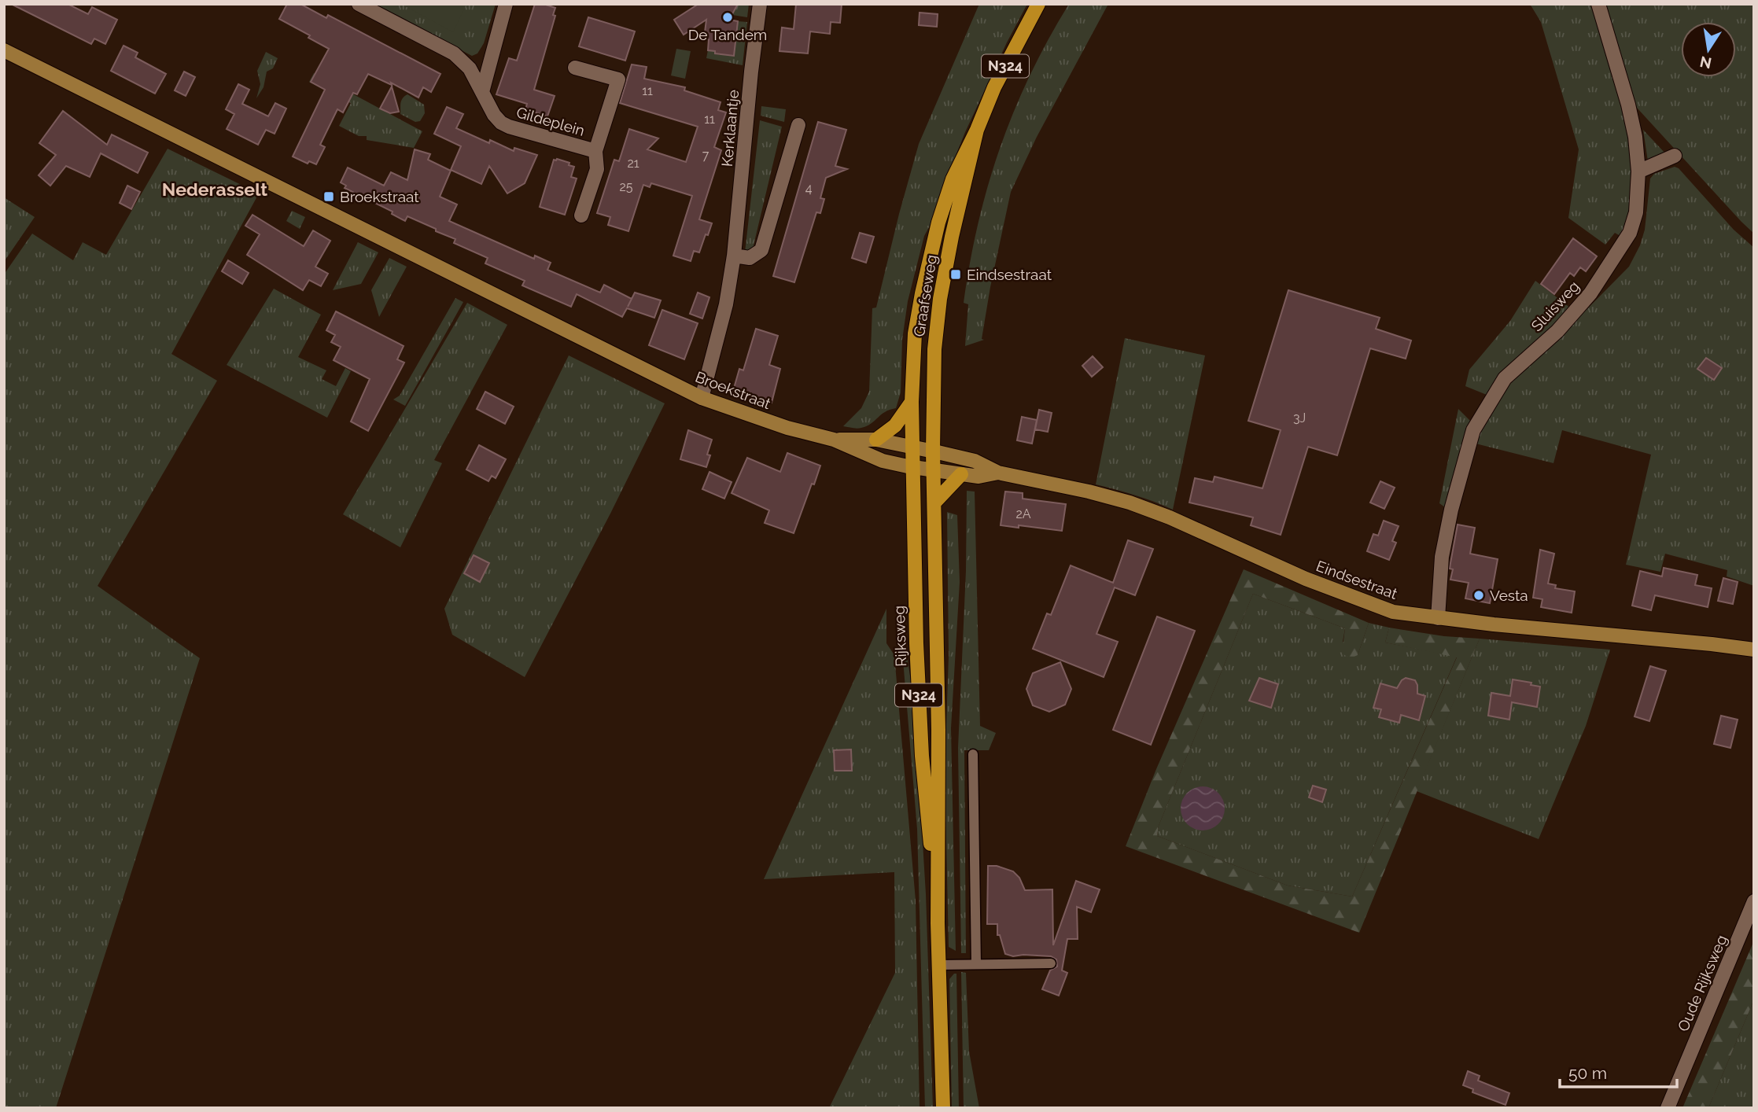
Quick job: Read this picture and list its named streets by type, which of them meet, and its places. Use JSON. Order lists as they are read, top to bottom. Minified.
{"streets":{"main road":["N324","Graafseweg","Broekstraat","Eindsestraat","Rijksweg"],"street":["Gildeplein","Kerklaantje","Sluisweg","Oude Rijksweg"]},"crossings":[["Kerklaantje","Broekstraat"],["Graafseweg","Broekstraat"],["Graafseweg","Eindsestraat"],["Graafseweg","Rijksweg"],["Sluisweg","Eindsestraat"],["Broekstraat","Eindsestraat"],["Broekstraat","Rijksweg"],["Eindsestraat","Rijksweg"]],"districts":["Nederasselt"],"places":{"other":["De Tandem","Vesta"],"transit":["Broekstraat","Eindsestraat"]},"house_numbers":["11","11","7","21","25","4","3J","2A"],"scale_bar":"50 m","north":"bottom"}
